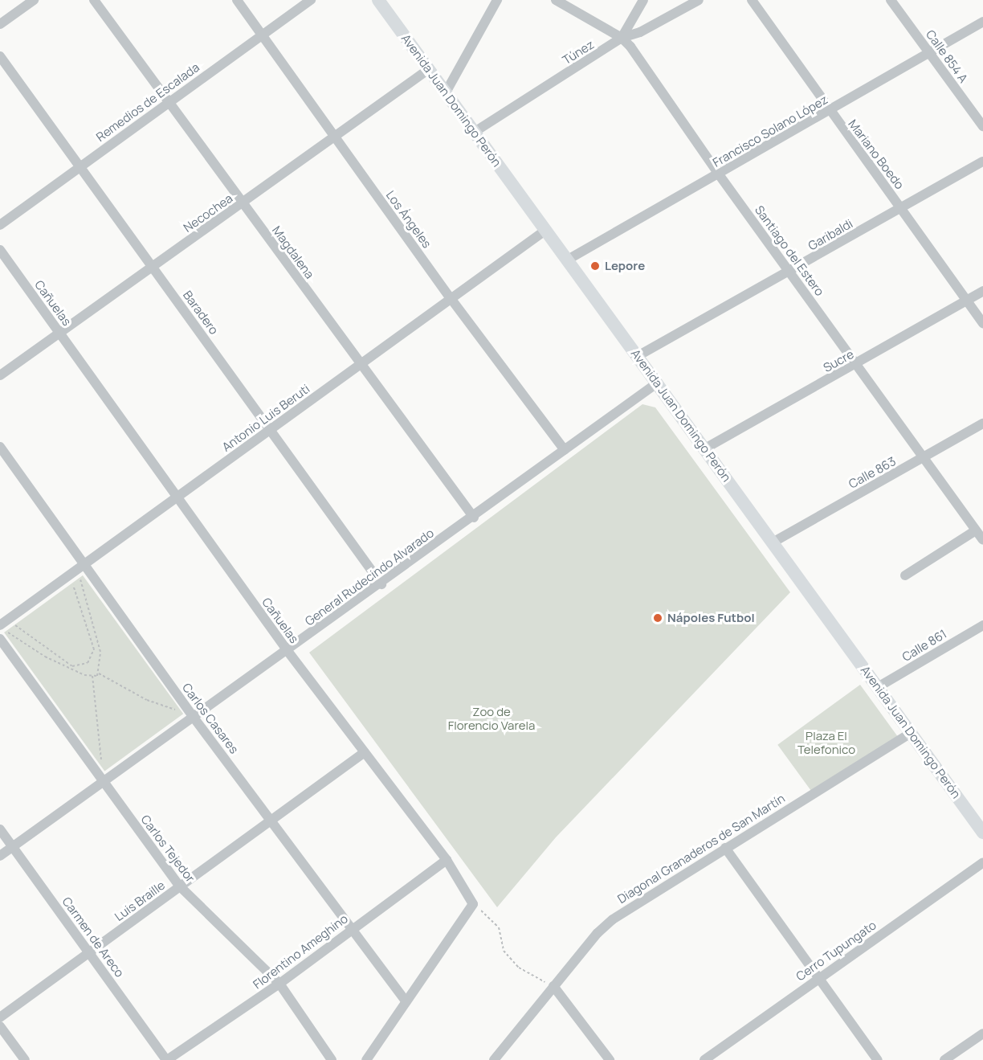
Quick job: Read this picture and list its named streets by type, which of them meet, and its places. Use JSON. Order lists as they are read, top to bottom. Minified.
{"streets":{"main road":["Avenida Juan Domingo Perón"],"street":["Túnez","Calle 854 A","Remedios de Escalada","Francisco Solano López","Mariano Boedo","Necochea","Los Ángeles","Garibaldi","Santiago del Estero","Magdalena","Cañuelas","Baradero","Sucre","Antonio Luis Beruti","Calle 863","General Rudecindo Alvarado","Calle 861","Carlos Casares","Carlos Tejedor","Diagonal Granaderos de San Martín","Luis Braille","Carmen de Areco","Cerro Tupungato","Florentino Ameghino"]},"crossings":[["Túnez","Avenida Juan Domingo Perón"],["Túnez","Santiago del Estero"],["Calle 854 A","Francisco Solano López"],["Avenida Juan Domingo Perón","Francisco Solano López"],["Avenida Juan Domingo Perón","Necochea"],["Avenida Juan Domingo Perón","Garibaldi"],["Avenida Juan Domingo Perón","Sucre"],["Avenida Juan Domingo Perón","Antonio Luis Beruti"],["Avenida Juan Domingo Perón","Calle 863"],["Avenida Juan Domingo Perón","General Rudecindo Alvarado"],["Avenida Juan Domingo Perón","Calle 861"],["Avenida Juan Domingo Perón","Diagonal Granaderos de San Martín"],["Remedios de Escalada","Los Ángeles"],["Remedios de Escalada","Magdalena"],["Remedios de Escalada","Baradero"],["Francisco Solano López","Mariano Boedo"],["Francisco Solano López","Santiago del Estero"],["Mariano Boedo","Garibaldi"],["Mariano Boedo","Sucre"],["Necochea","Los Ángeles"],["Necochea","Magdalena"],["Necochea","Cañuelas"],["Necochea","Baradero"],["Los Ángeles","Antonio Luis Beruti"],["Los Ángeles","General Rudecindo Alvarado"],["Garibaldi","Santiago del Estero"],["Santiago del Estero","Sucre"],["Santiago del Estero","Calle 863"],["Magdalena","Antonio Luis Beruti"],["Magdalena","General Rudecindo Alvarado"],["Cañuelas","Antonio Luis Beruti"],["Cañuelas","General Rudecindo Alvarado"],["Cañuelas","Luis Braille"],["Cañuelas","Florentino Ameghino"],["Baradero","Antonio Luis Beruti"],["Baradero","General Rudecindo Alvarado"],["Antonio Luis Beruti","Carlos Casares"],["General Rudecindo Alvarado","Carlos Casares"],["General Rudecindo Alvarado","Carlos Tejedor"],["General Rudecindo Alvarado","Carmen de Areco"],["Carlos Casares","Luis Braille"],["Carlos Casares","Florentino Ameghino"],["Carlos Tejedor","Luis Braille"],["Carlos Tejedor","Florentino Ameghino"],["Luis Braille","Carmen de Areco"],["Carmen de Areco","Florentino Ameghino"]],"parks":["Zoo de Florencio Varela","Plaza El Telefonico"],"places":["Lepore","Nápoles Futbol"]}
